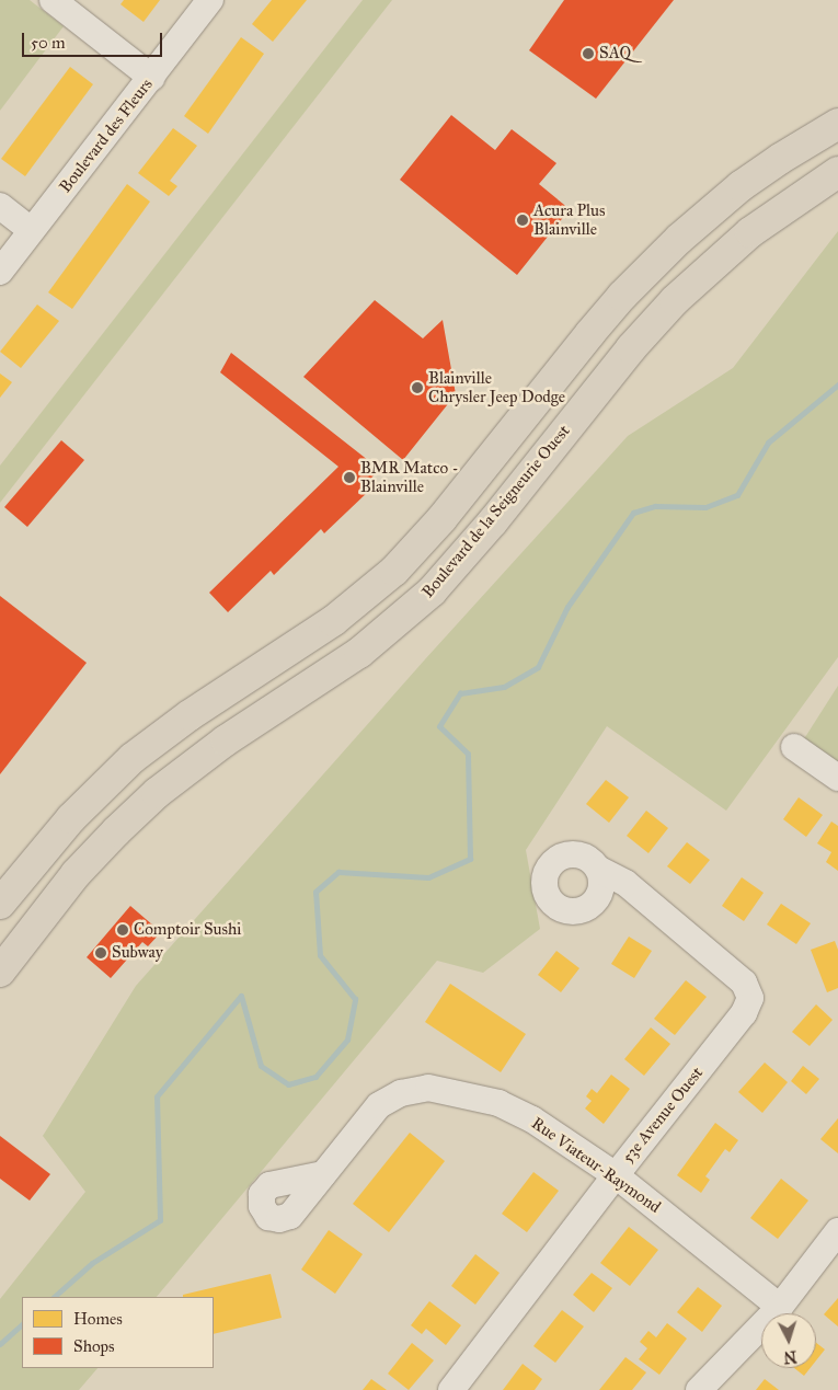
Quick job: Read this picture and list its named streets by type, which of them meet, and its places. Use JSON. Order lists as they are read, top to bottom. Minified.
{"streets":{"main road":["Boulevard de la Seigneurie Ouest"],"street":["Boulevard des Fleurs","53e Avenue Ouest","Rue Viateur-Raymond"]},"crossings":[["53e Avenue Ouest","Rue Viateur-Raymond"]],"places":["SAQ","Acura Plus Blainville","Blainville Chrysler Jeep Dodge","BMR Matco - Blainville","Comptoir Sushi","Subway"],"legend":["Homes","Shops"],"scale_bar":"50 m","north":"bottom"}
